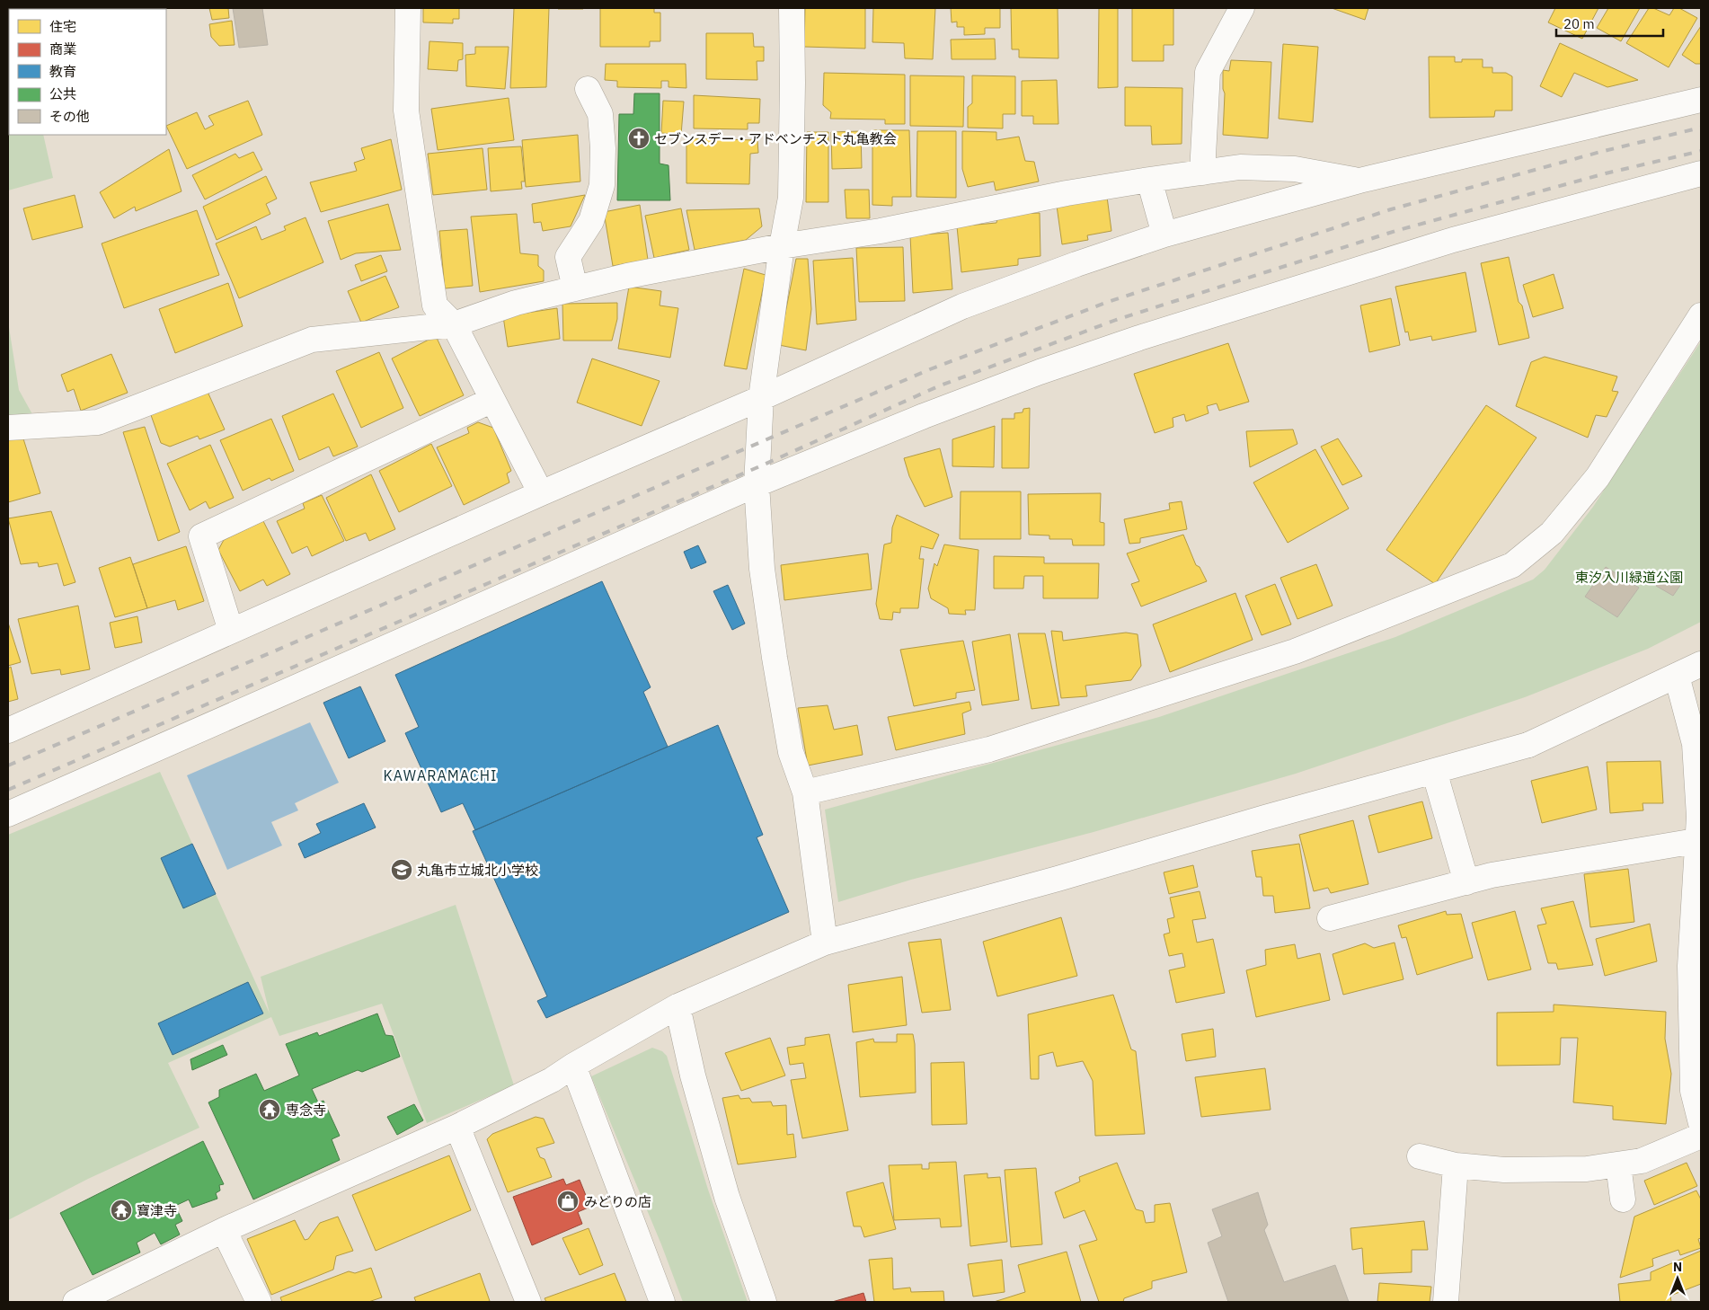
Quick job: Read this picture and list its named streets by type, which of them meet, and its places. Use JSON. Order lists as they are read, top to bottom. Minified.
{"districts":["KAWARAMACHI"],"parks":["東汐入川緑道公園"],"places":{"church":["セブンスデー・アドベンチスト丸亀教会"],"school or university":["丸亀市立城北小学校"],"temple":["専念寺","寶津寺"],"shop":["みどりの店"]},"legend":["住宅","商業","教育","公共","その他"],"scale_bar":"20 m","north":"top"}
